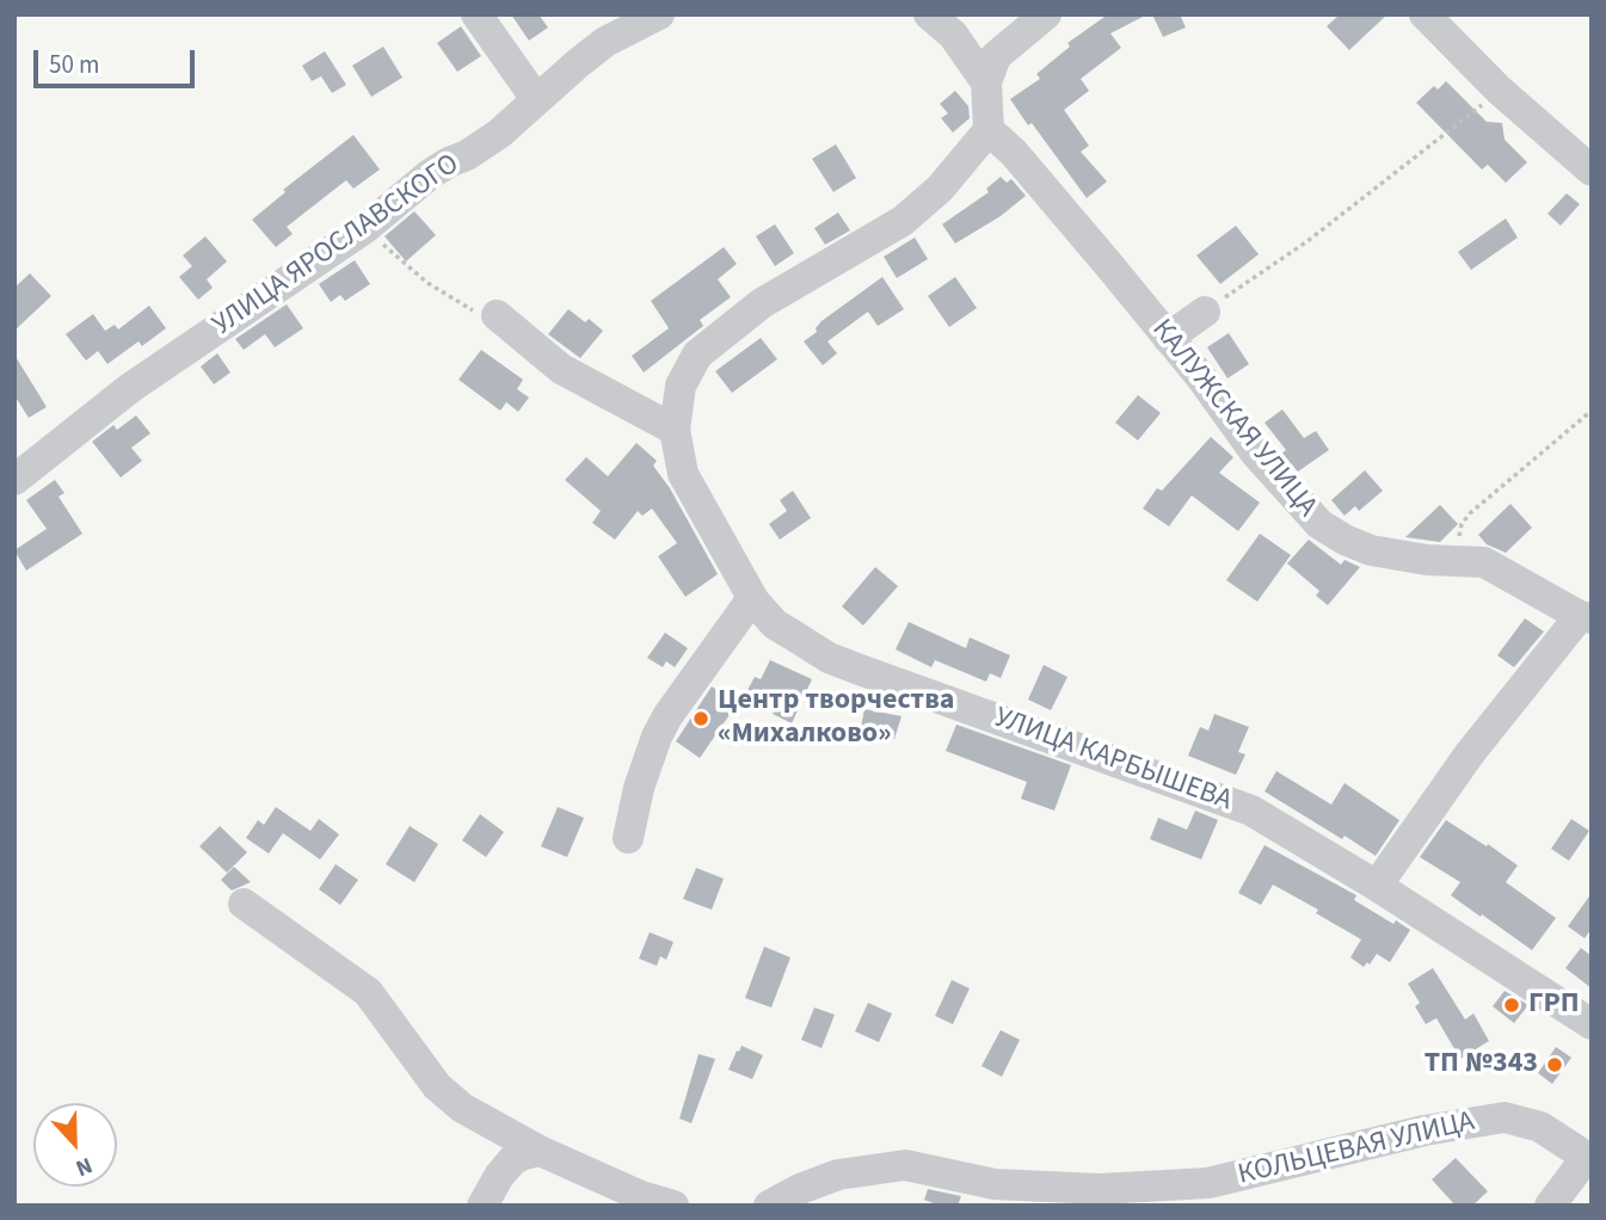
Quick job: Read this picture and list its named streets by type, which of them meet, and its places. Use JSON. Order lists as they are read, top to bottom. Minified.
{"streets":{"street":["УЛИЦА ЯРОСЛАВСКОГО","КАЛУЖСКАЯ УЛИЦА","УЛИЦА КАРБЫШЕВА","КОЛЬЦЕВАЯ УЛИЦА"]},"crossings":[["КАЛУЖСКАЯ УЛИЦА","УЛИЦА КАРБЫШЕВА"]],"places":["Центр творчества «Михалково»","ГРП","ТП №343"],"scale_bar":"50 m","north":"bottom"}
